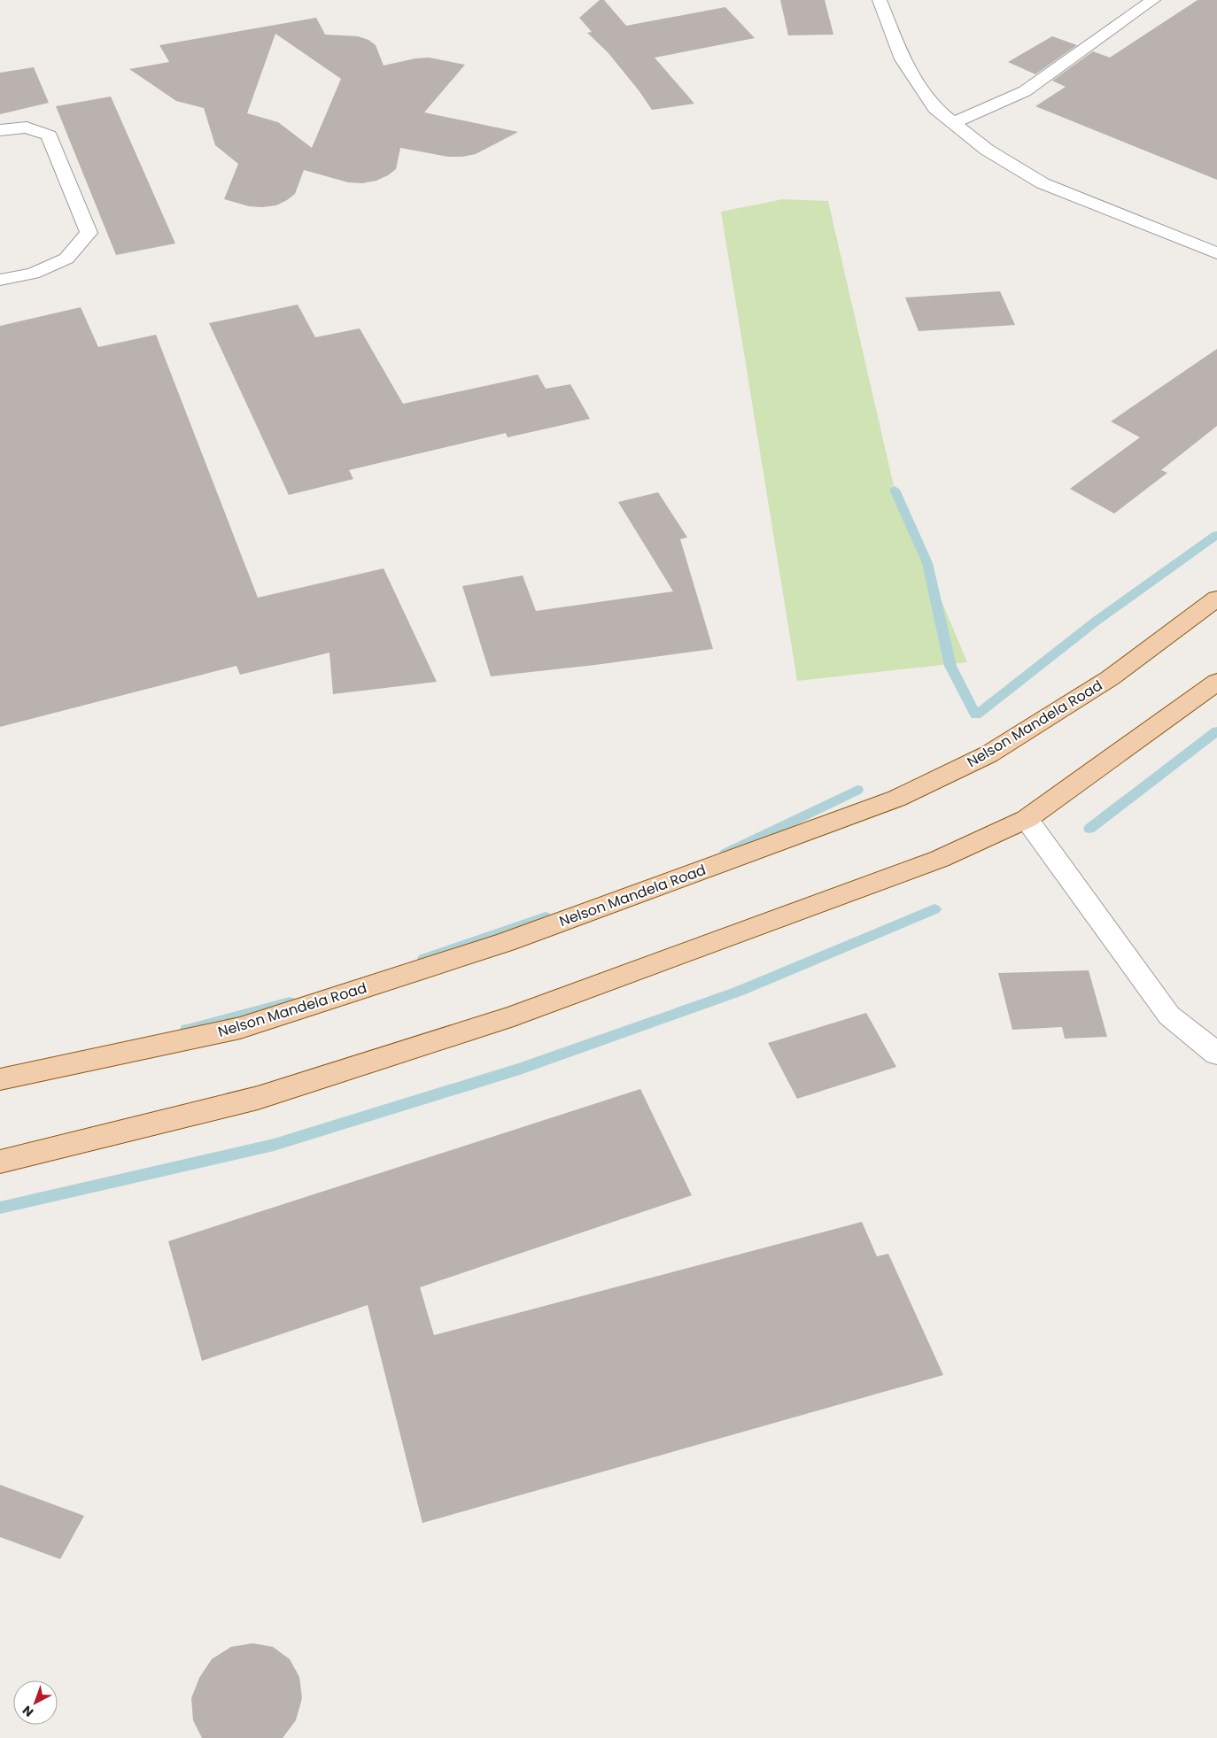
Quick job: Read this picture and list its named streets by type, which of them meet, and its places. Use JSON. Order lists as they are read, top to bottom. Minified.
{"streets":{"main road":["Nelson Mandela Road"]},"north":"bottom left"}
